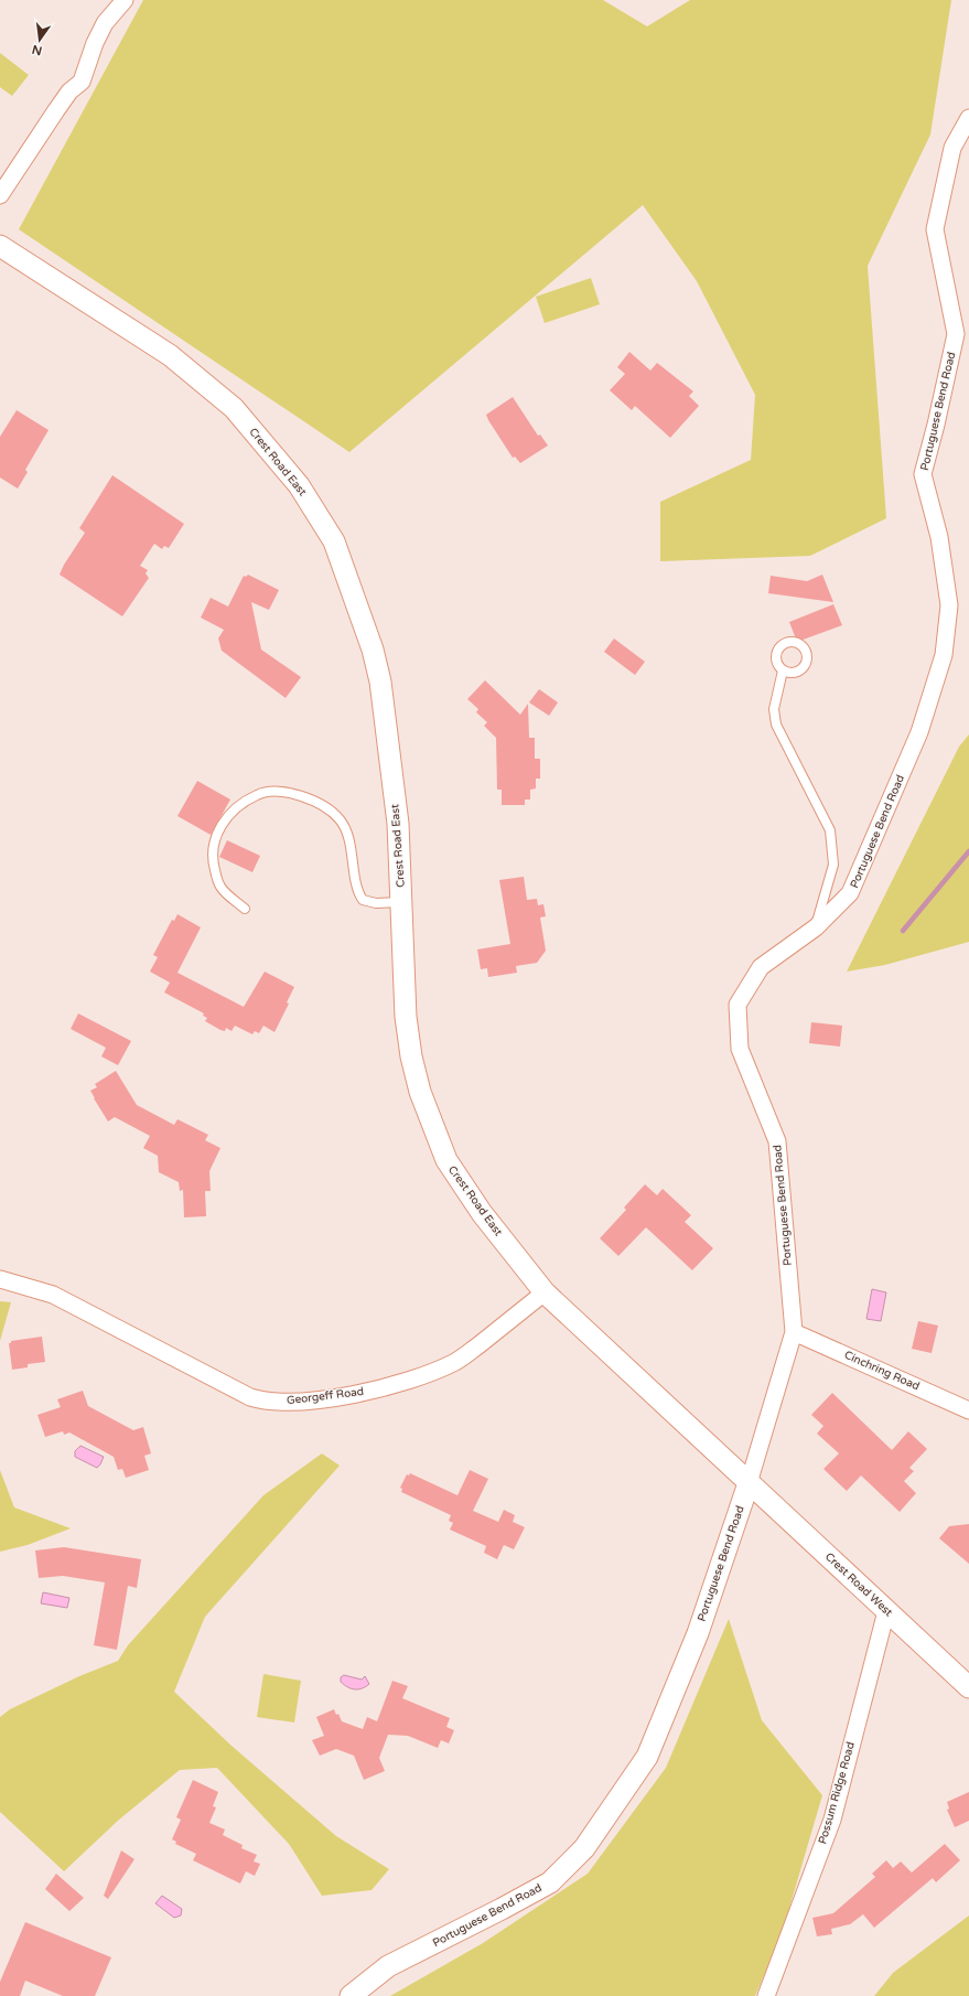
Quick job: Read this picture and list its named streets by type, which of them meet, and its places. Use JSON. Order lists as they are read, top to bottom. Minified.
{"streets":{"street":["Portuguese Bend Road","Crest Road East","Cinchring Road","Georgeff Road","Crest Road West","Possum Ridge Road"]},"crossings":[["Portuguese Bend Road","Crest Road East"],["Portuguese Bend Road","Cinchring Road"],["Portuguese Bend Road","Crest Road West"],["Crest Road East","Georgeff Road"],["Crest Road East","Crest Road West"],["Crest Road West","Possum Ridge Road"]],"north":"bottom"}
